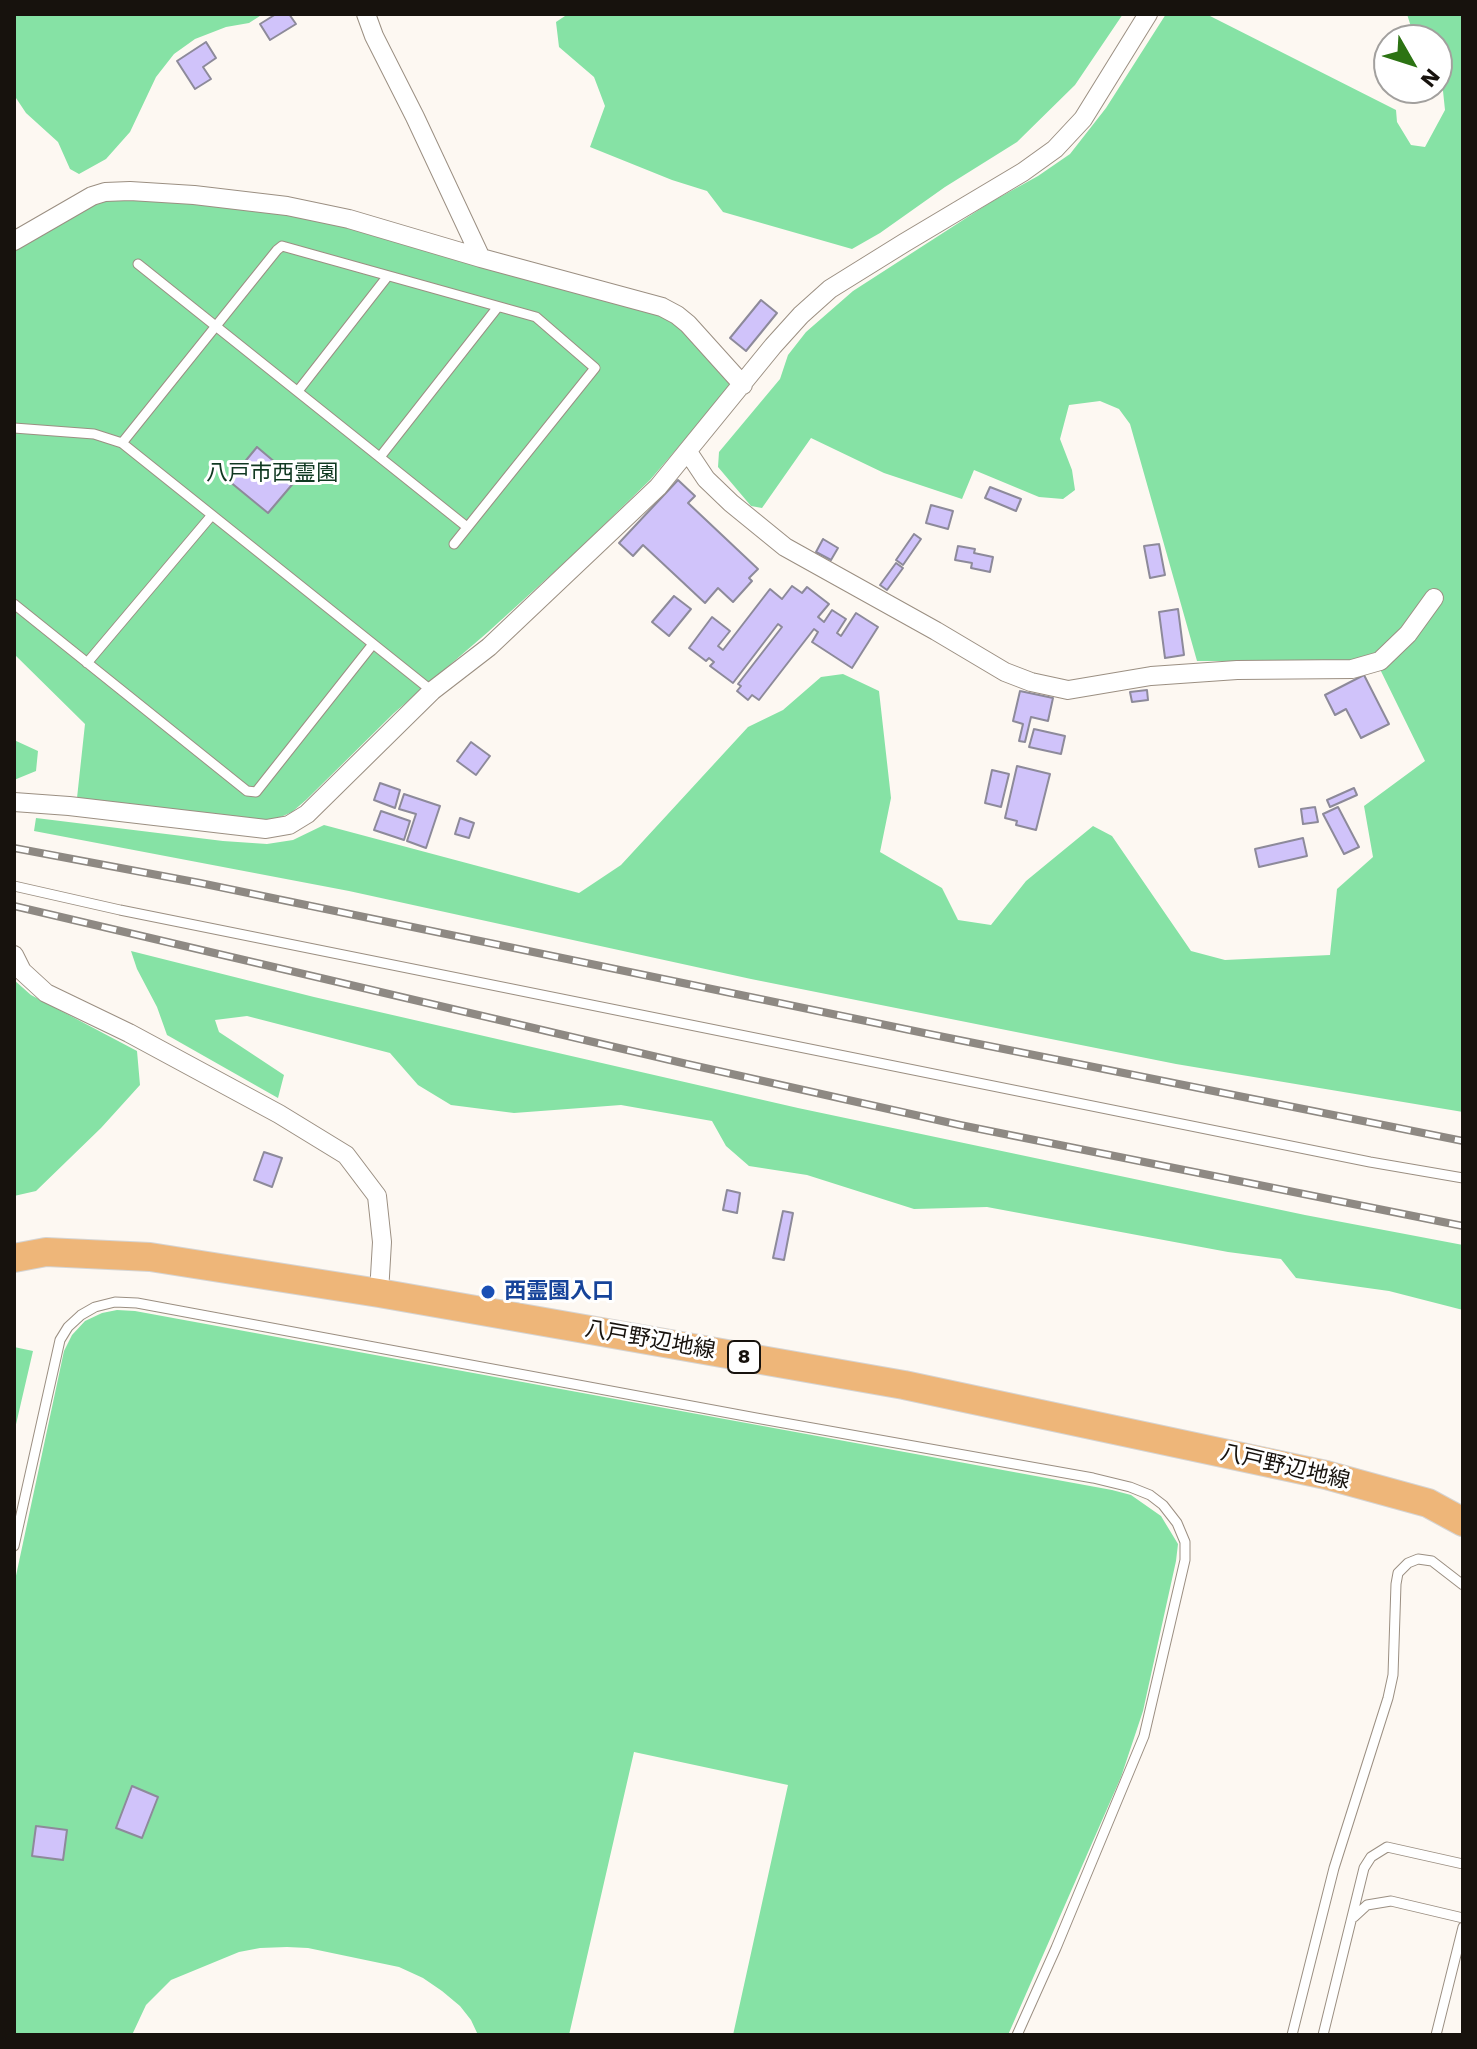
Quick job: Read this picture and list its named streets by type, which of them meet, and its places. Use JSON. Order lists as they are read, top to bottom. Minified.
{"streets":{"main road":["八戸野辺地線","8"]},"parks":["八戸市西霊園"],"places":["西霊園入口"],"north":"bottom right"}
